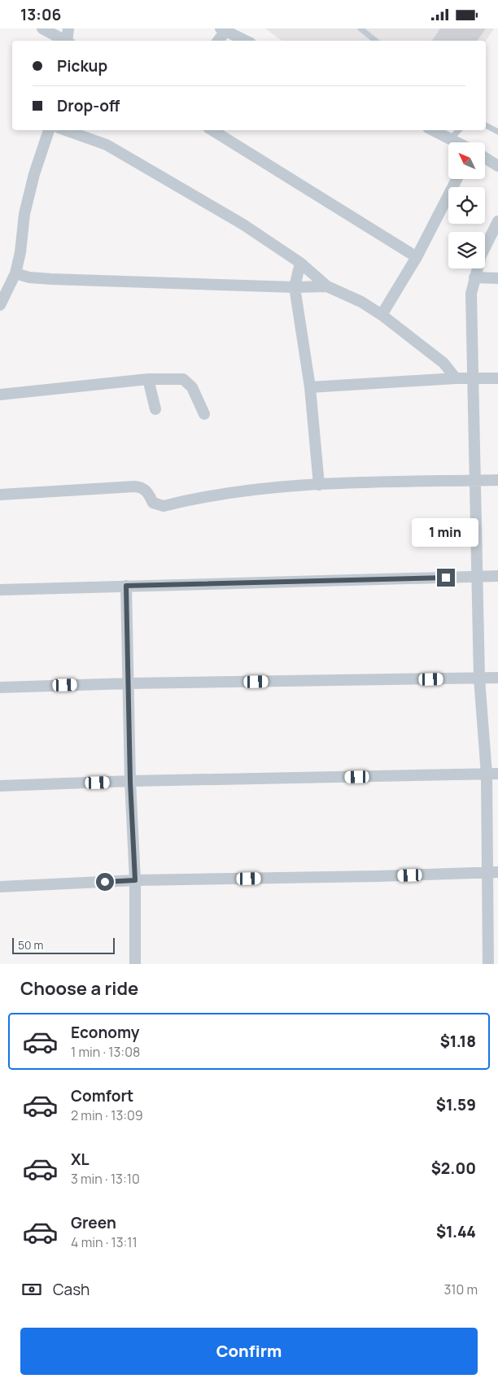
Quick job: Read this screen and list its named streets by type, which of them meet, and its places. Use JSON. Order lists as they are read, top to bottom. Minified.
{"scale_bar":"50 m","north":"top left","page":{"status":"13:06","banner":["Pickup","Drop-off"],"bubble":"1 min","scale":"50 m","heading":"Choose a ride","list":[{"name":"Economy","note":"1 min · 13:08","value":"$1.18"},{"name":"Comfort","note":"2 min · 13:09","value":"$1.59"},{"name":"XL","note":"3 min · 13:10","value":"$2.00"},{"name":"Green","note":"4 min · 13:11","value":"$1.44"}],"pay":["Cash","310 m"],"buttons":"Confirm"}}
